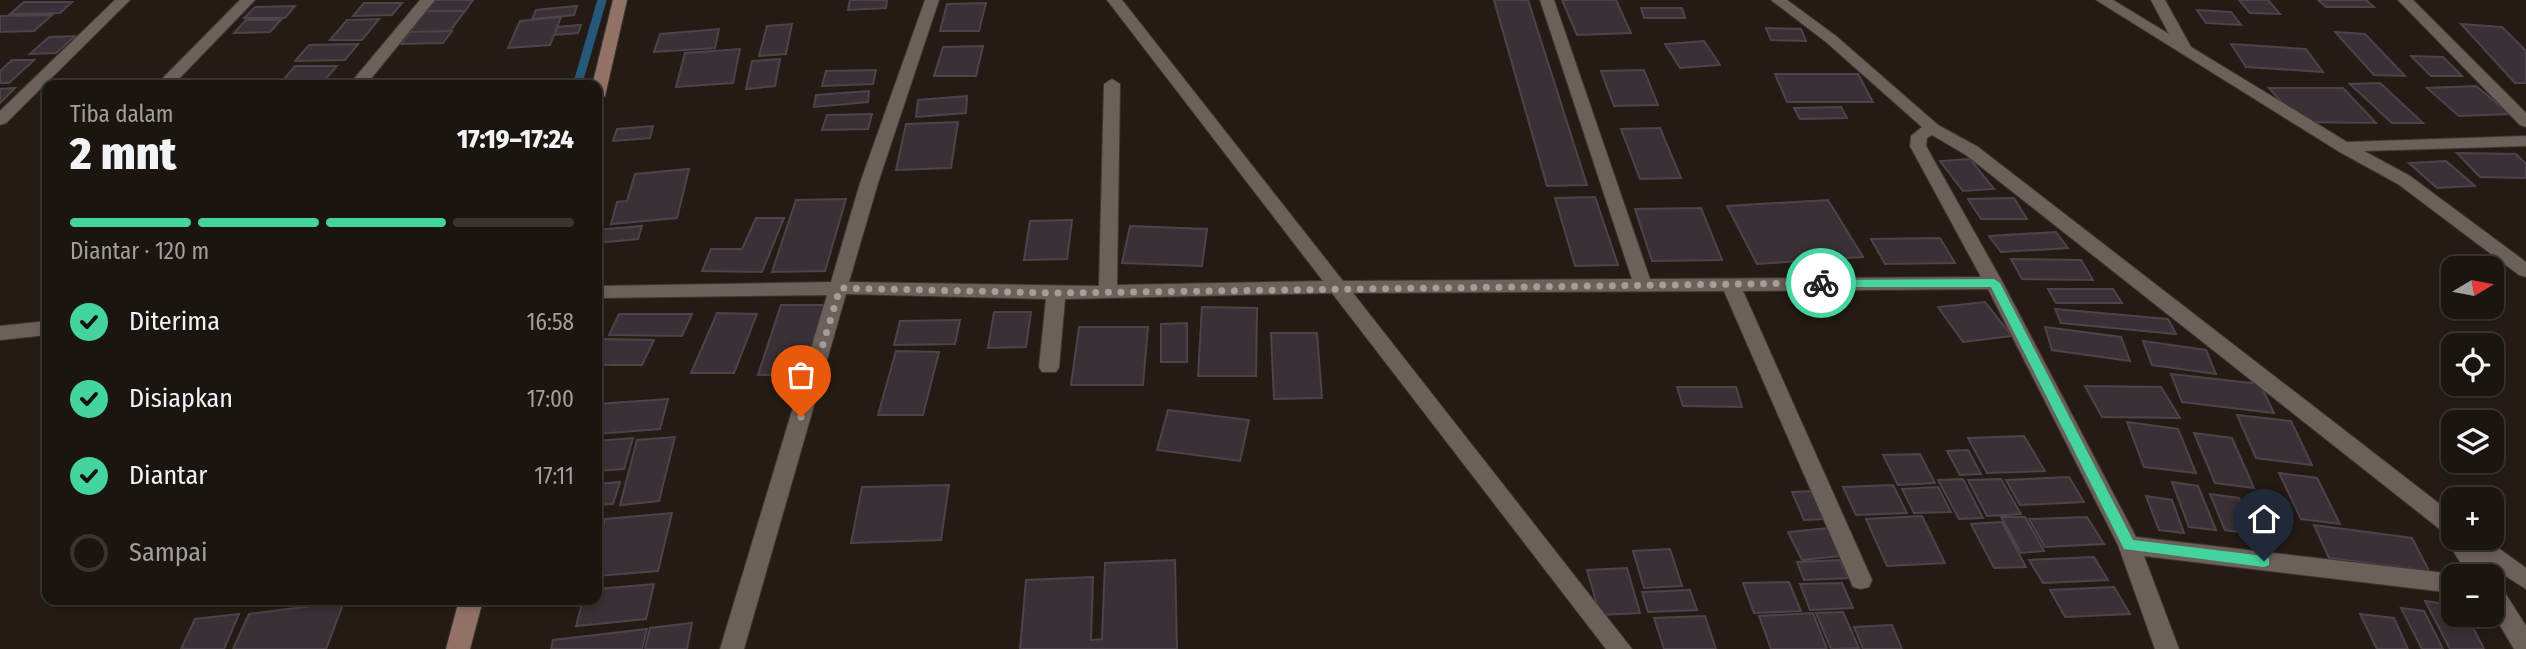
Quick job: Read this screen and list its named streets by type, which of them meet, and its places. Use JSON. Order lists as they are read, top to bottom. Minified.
{"north":"right","page":{"heading":["2 mnt","Tiba dalam","17:19–17:24"],"bar":"Diantar · 120 m","map_buttons":["+","−"],"list":[["Diterima","16:58"],["Disiapkan","17:00"],["Diantar","17:11"],"Sampai"]}}
